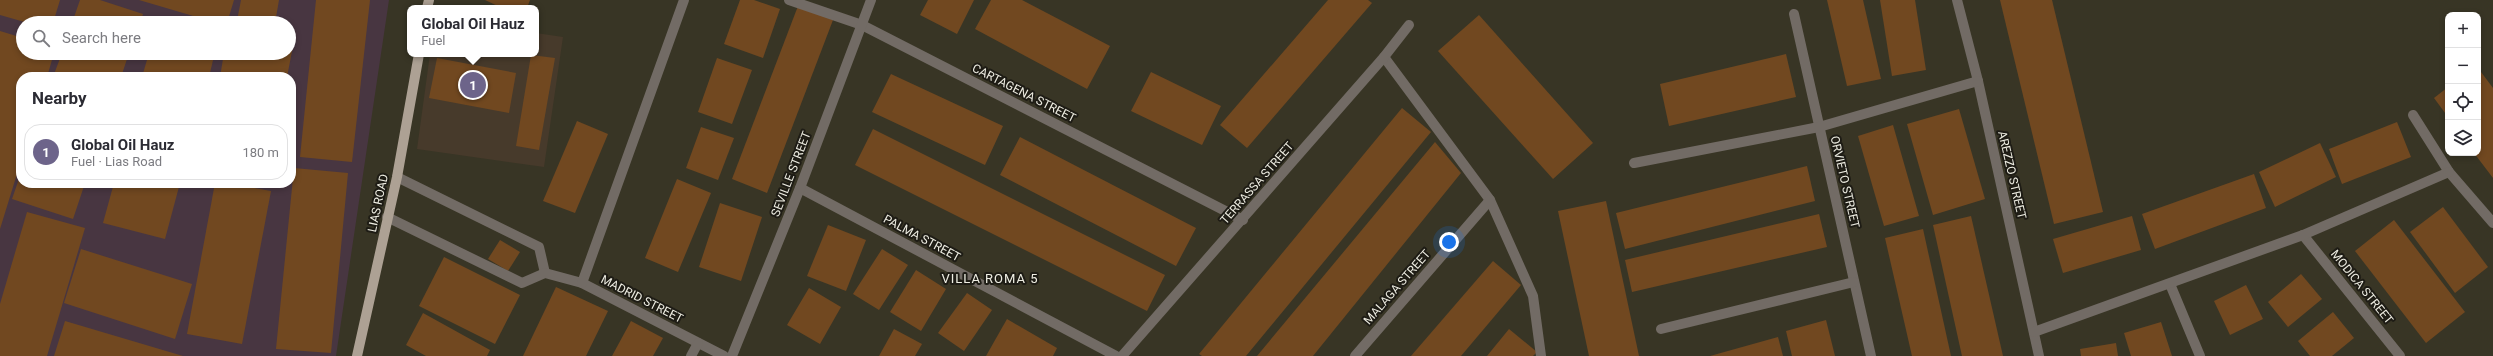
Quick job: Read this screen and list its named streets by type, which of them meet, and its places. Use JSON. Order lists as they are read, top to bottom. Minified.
{"streets":{"main road":["LIAS ROAD"],"street":["CARTAGENA STREET","SEVILLE STREET","AREZZO STREET","ORVIETO STREET","TERRASSA STREET","PALMA STREET","MALAGA STREET","MODICA STREET","MADRID STREET"]},"crossings":[["CARTAGENA STREET","SEVILLE STREET"],["CARTAGENA STREET","TERRASSA STREET"],["SEVILLE STREET","PALMA STREET"]],"districts":["VILLA ROMA 5"],"page":{"popup":["Global Oil Hauz","Fuel"],"map_buttons":["+","−"],"search":"Search here","pins":"1","heading":"Nearby","list":[{"mark":"1","name":"Global Oil Hauz","note":"Fuel · Lias Road","value":"180 m"}]}}
